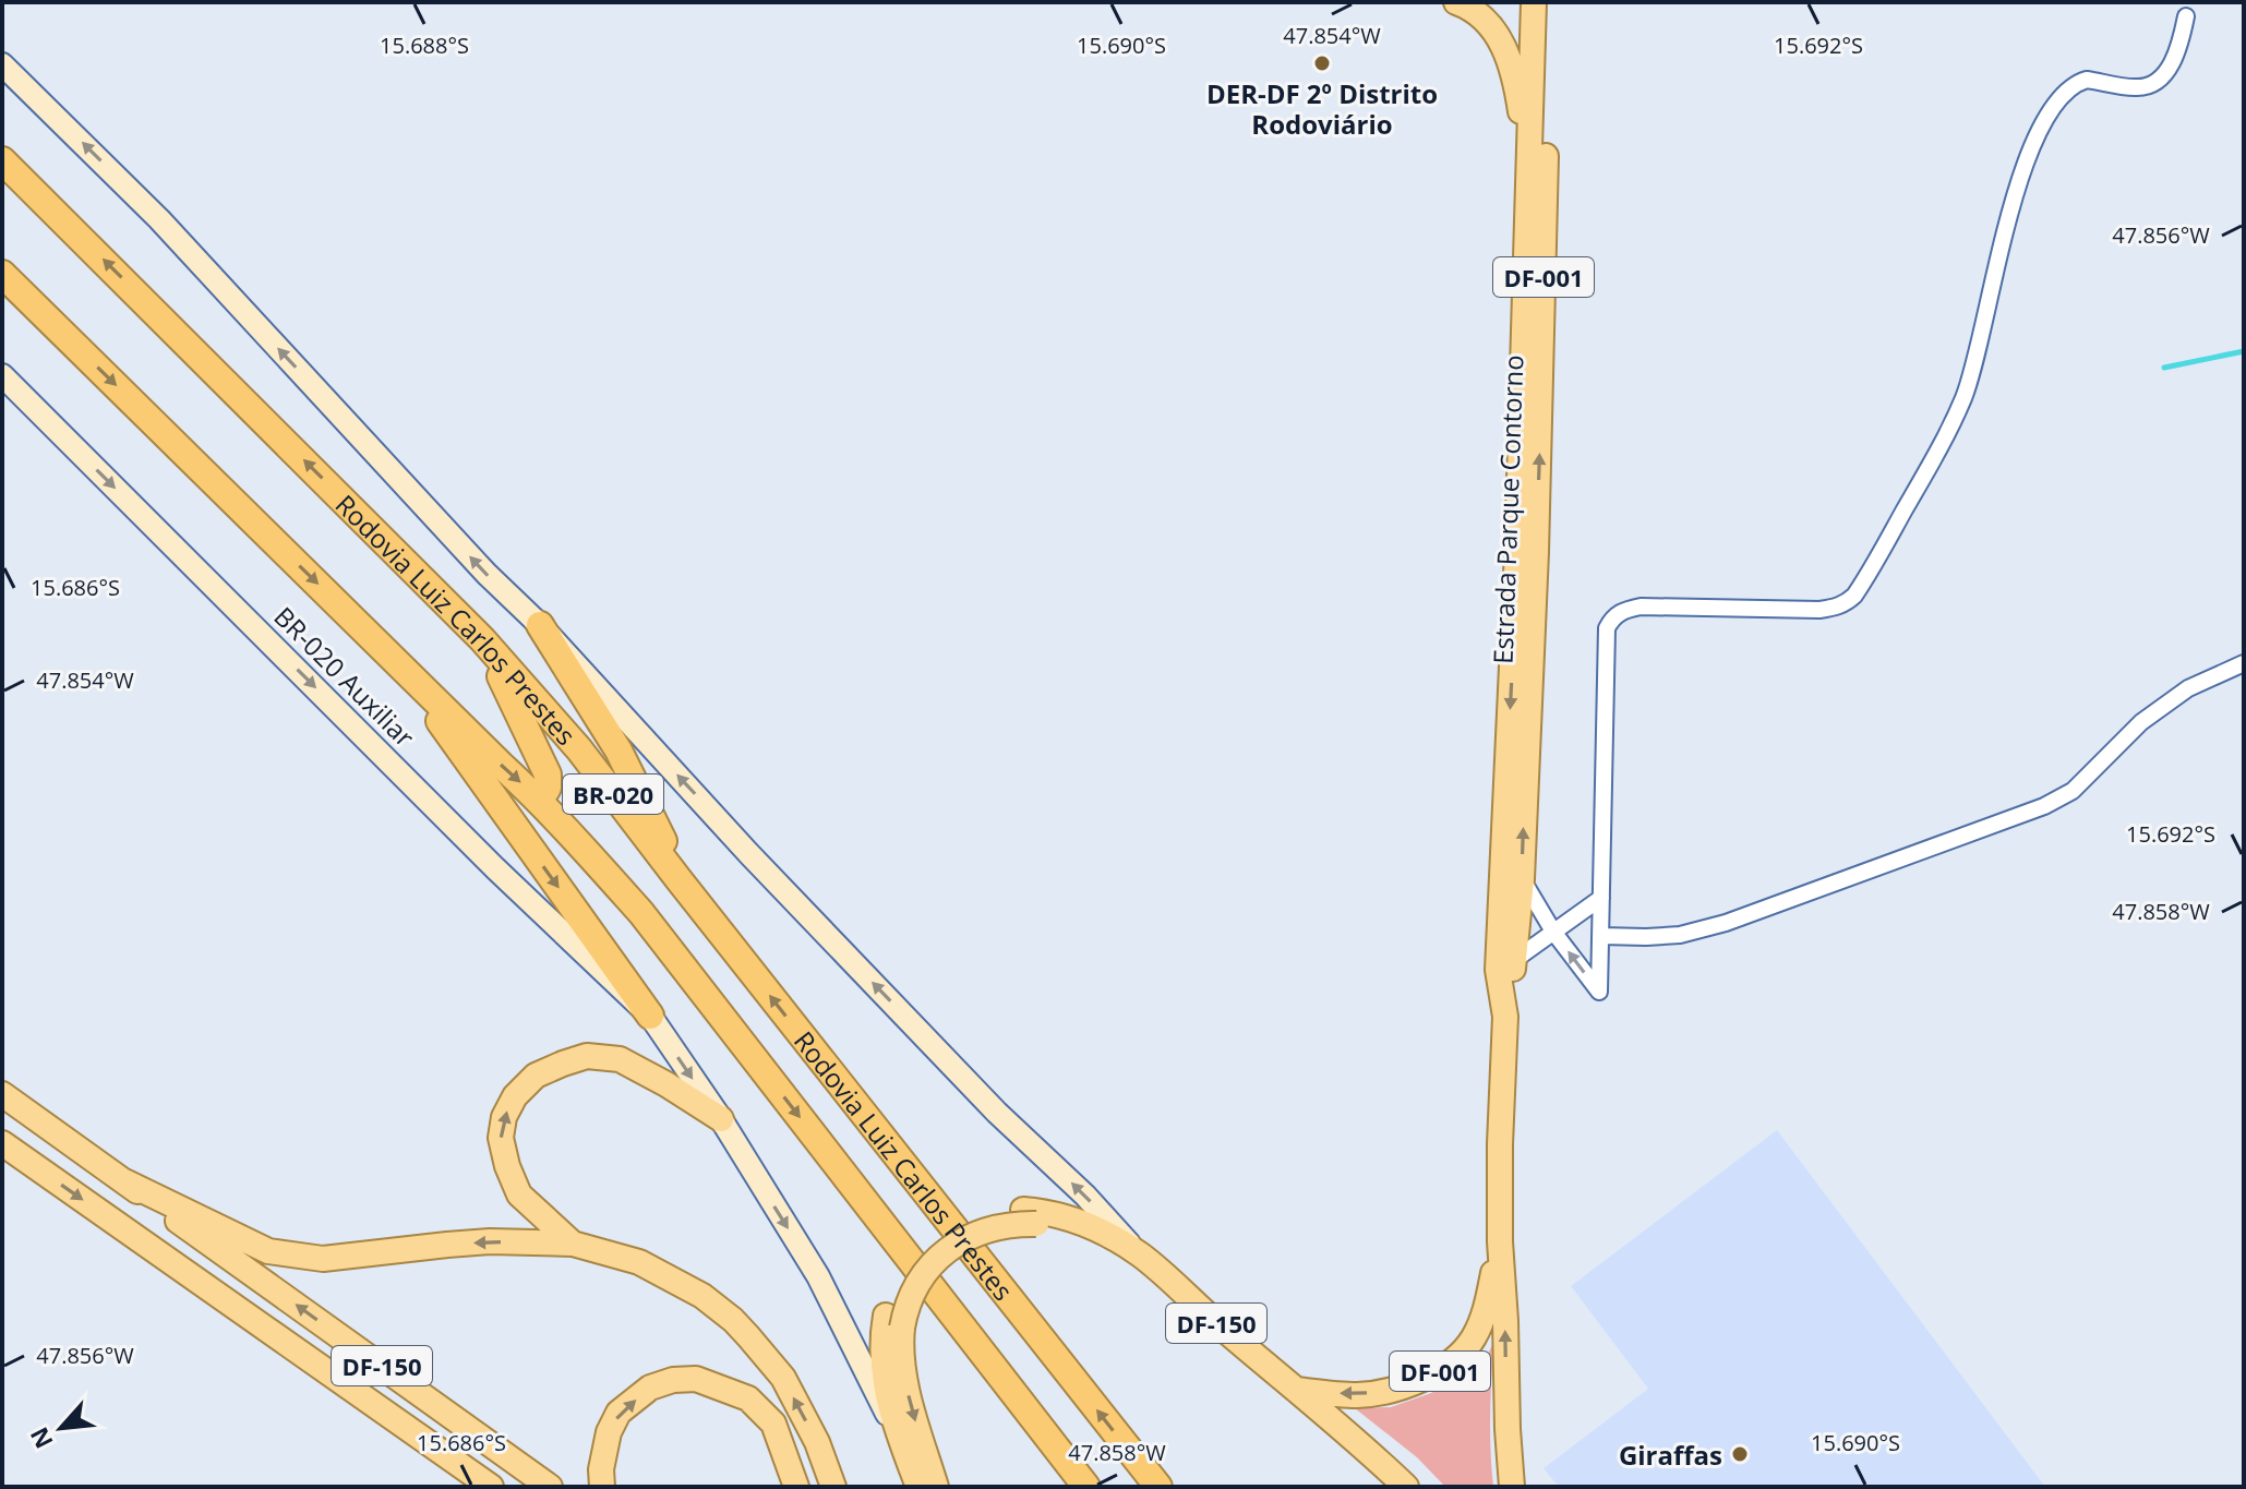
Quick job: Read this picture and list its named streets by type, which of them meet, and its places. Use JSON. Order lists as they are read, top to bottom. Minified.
{"streets":{"highway":["Rodovia Luiz Carlos Prestes","BR-020"],"main road":["DF-001","Estrada Parque Contorno","BR-020 Auxiliar","DF-150"]},"crossings":[["Estrada Parque Contorno","DF-150"],["BR-020 Auxiliar","DF-150"]],"places":["DER-DF 2º Distrito Rodoviário","Giraffas"],"north":"bottom left","coordinates":["47.854°W","15.688°S","15.690°S","15.692°S","47.856°W","15.686°S","47.858°W"]}
